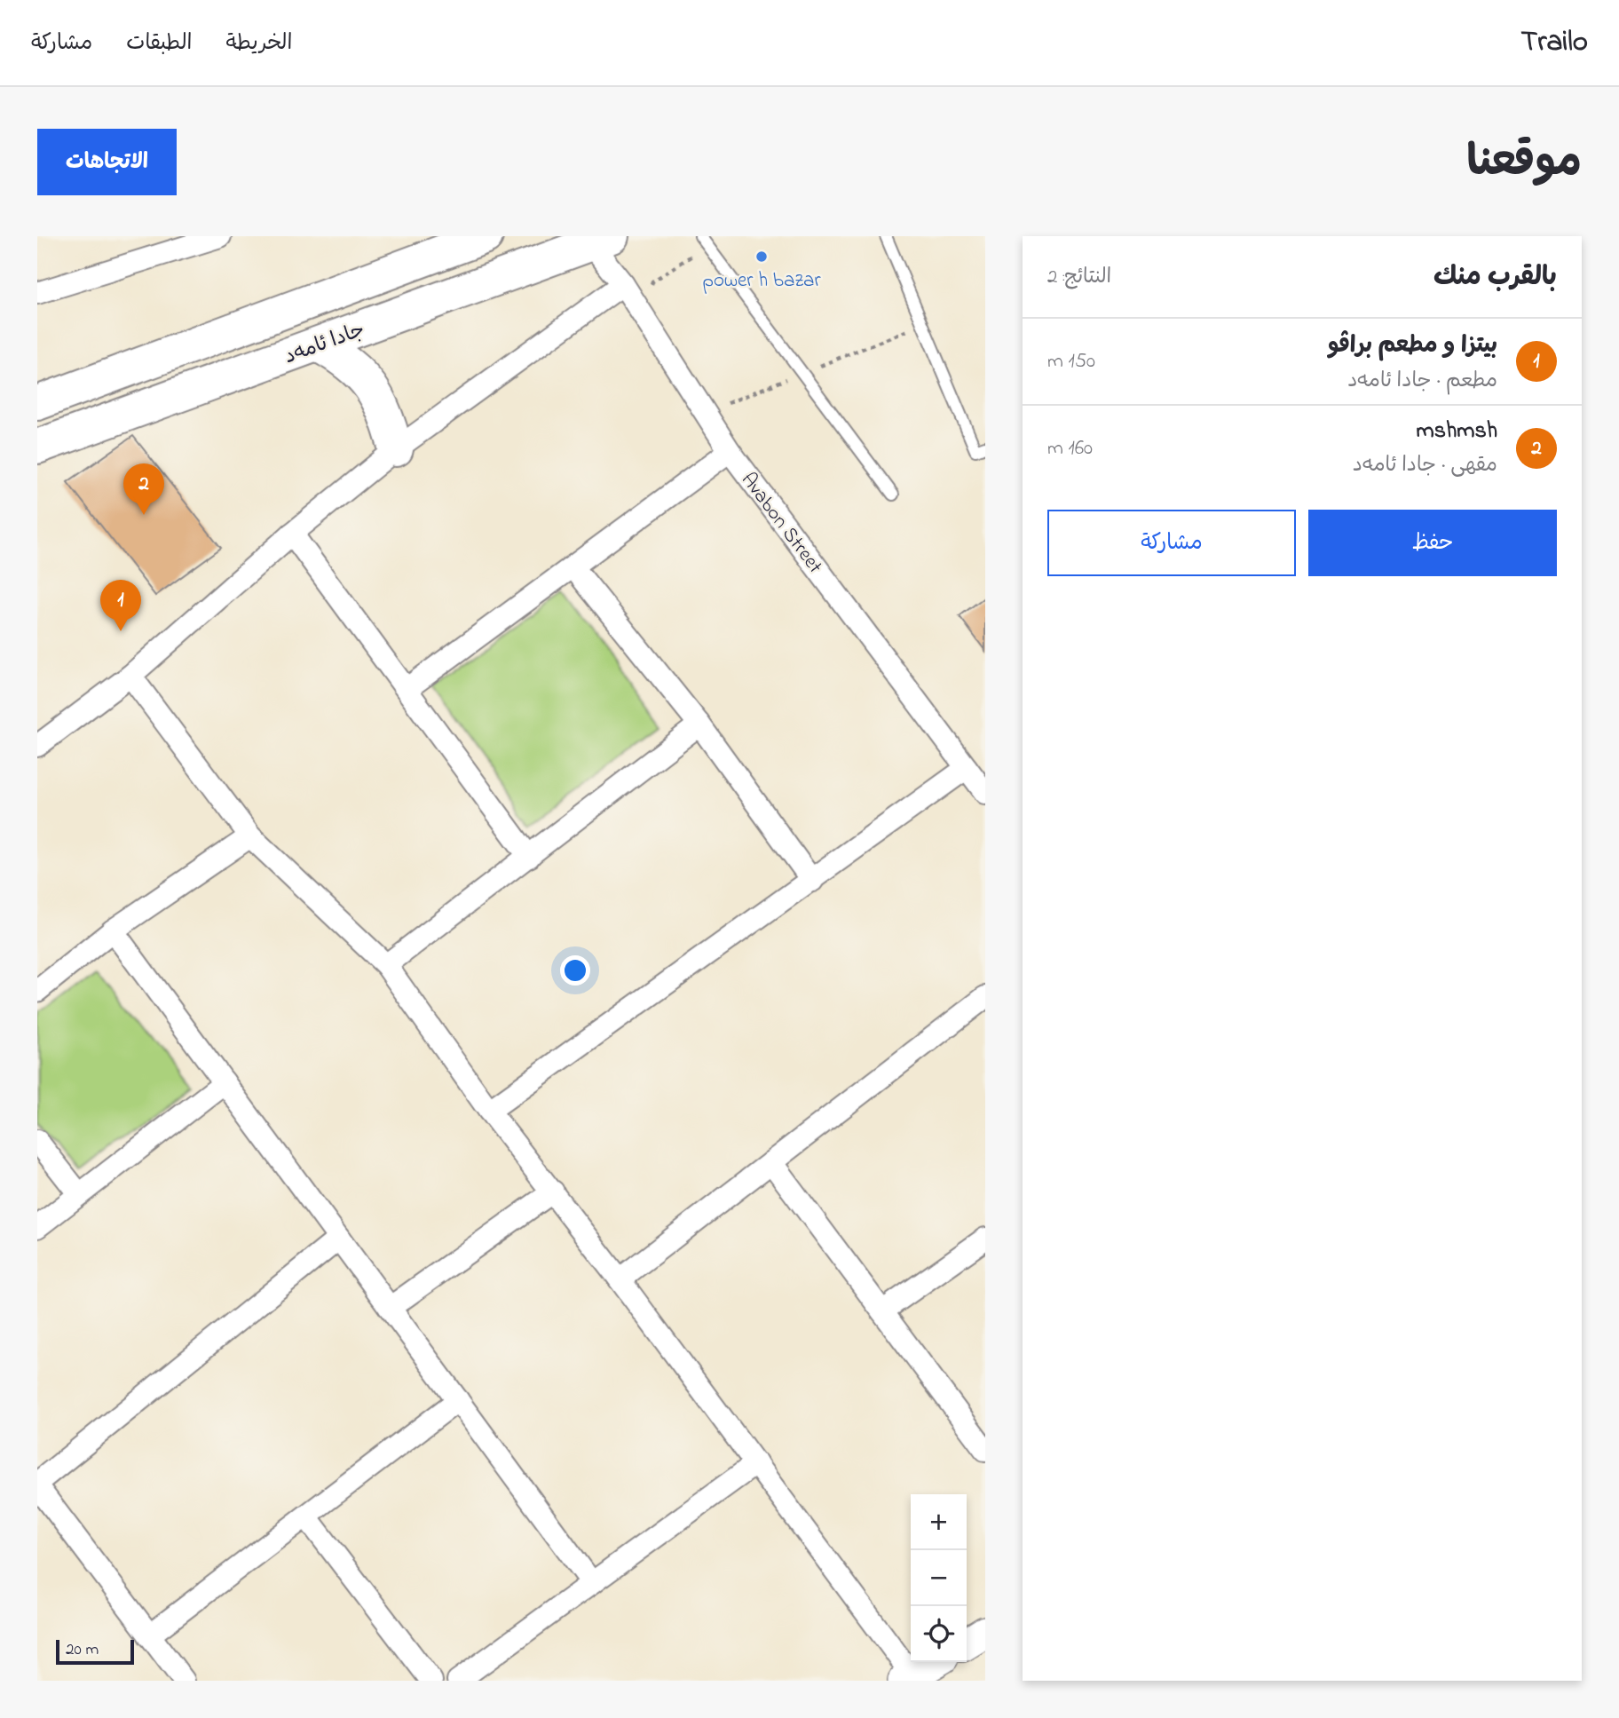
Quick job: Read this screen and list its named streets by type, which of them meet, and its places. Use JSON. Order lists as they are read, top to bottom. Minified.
{"streets":{"main road":["جادا ئامەد"],"street":["Avabon Street"]},"crossings":[["جادا ئامەد","Avabon Street"]],"places":["power h bazar"],"scale_bar":"20 m","page":{"header":"Trailo","nav":["الخريطة","الطبقات","مشاركة"],"title":"موقعنا","buttons":["الاتجاهات",["حفظ","مشاركة"]],"heading":["بالقرب منك","النتائج: 2"],"list":[{"mark":"1","name":"بيتزا و مطعم براڤو","note":"مطعم · جادا ئامەد","value":"150 m"},{"mark":"2","name":"mshmsh","note":"مقهى · جادا ئامەد","value":"160 m"}],"pins":["2","1"],"map_buttons":["+","−"],"scale":"20 m"}}
